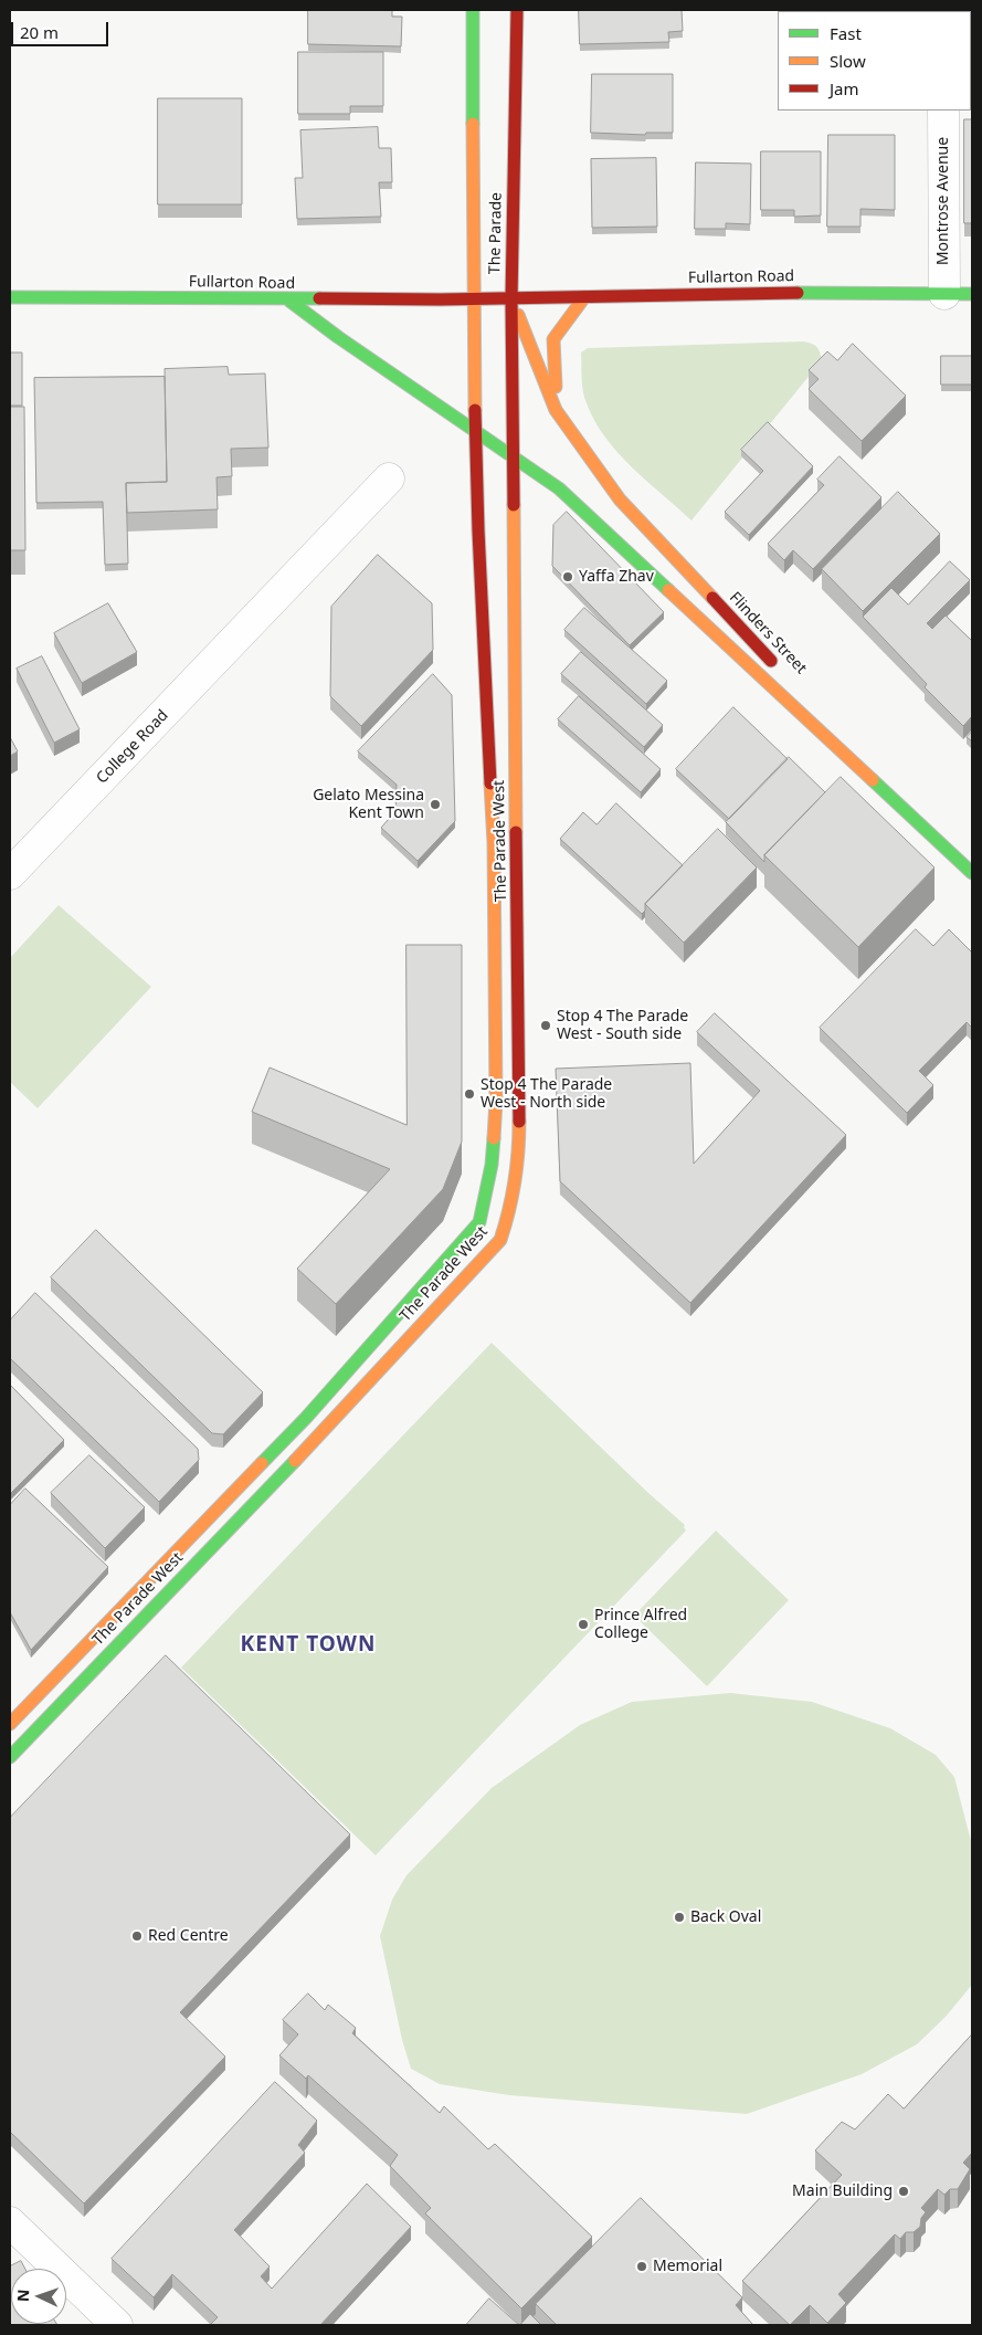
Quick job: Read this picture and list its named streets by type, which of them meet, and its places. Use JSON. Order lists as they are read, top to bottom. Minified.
{"streets":{"main road":["The Parade","Fullarton Road","Flinders Street","The Parade West"],"street":["Montrose Avenue","College Road"]},"crossings":[["Montrose Avenue","Fullarton Road"],["The Parade","Fullarton Road"],["The Parade","Flinders Street"],["The Parade","The Parade West"],["Fullarton Road","Flinders Street"]],"districts":["KENT TOWN"],"places":["Yaffa Zhav","Gelato Messina Kent Town","Stop 4 The Parade West - South side","Stop 4 The Parade West - North side","Prince Alfred College","Back Oval","Red Centre","Main Building","Memorial"],"legend":["Fast","Slow","Jam"],"scale_bar":"20 m","north":"left"}
